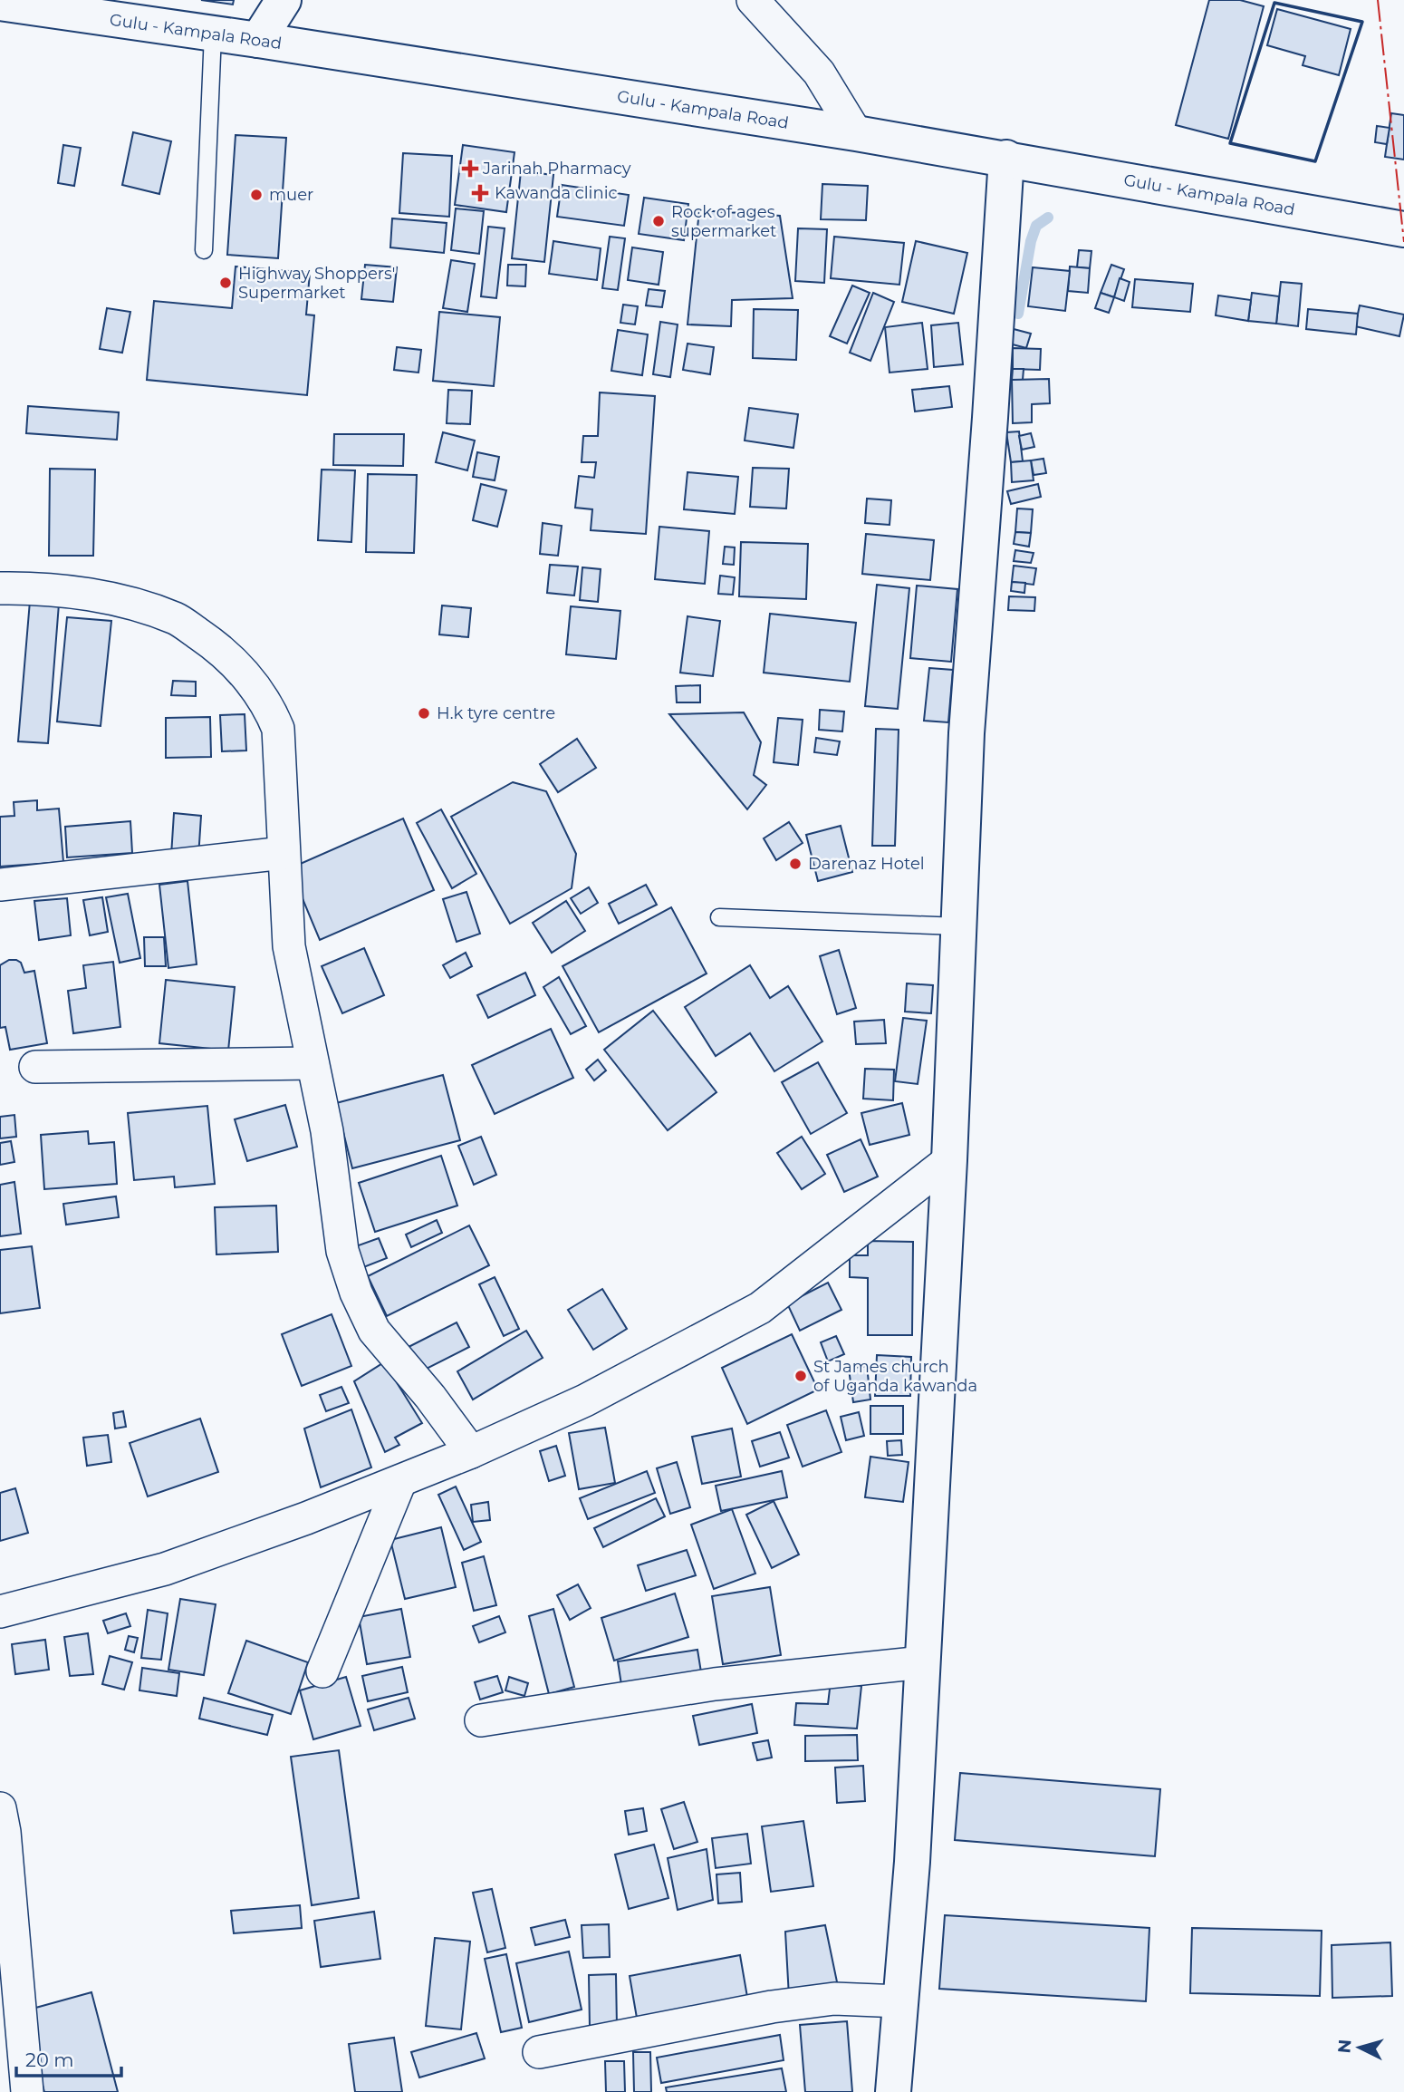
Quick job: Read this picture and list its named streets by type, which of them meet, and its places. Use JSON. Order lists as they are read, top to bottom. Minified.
{"streets":{"street":["Gulu - Kampala Road"]},"places":{"health":["Jarinah Pharmacy","Kawanda clinic"],"other":["muer","Rock of ages supermarket","Highway Shoppers' Supermarket","H.k tyre centre","Darenaz Hotel","St James church of Uganda kawanda"]},"scale_bar":"20 m","north":"left"}
